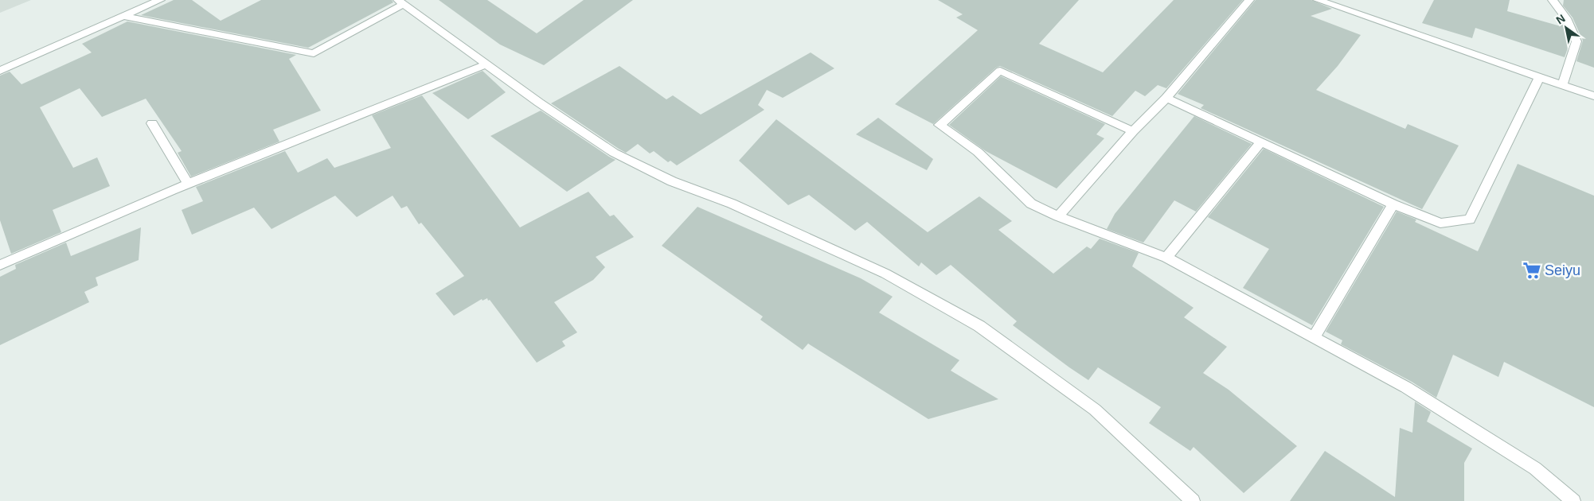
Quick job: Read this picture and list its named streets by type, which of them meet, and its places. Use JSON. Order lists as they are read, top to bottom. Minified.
{"places":{"supermarket":["Seiyu"]},"north":"top left"}
